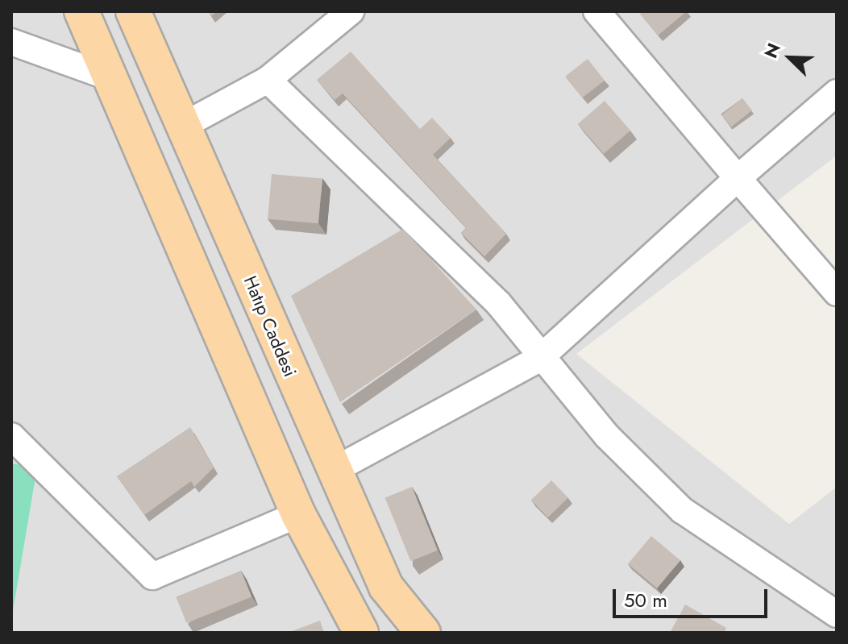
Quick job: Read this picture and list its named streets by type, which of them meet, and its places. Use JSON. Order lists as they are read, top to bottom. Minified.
{"streets":{"main road":["Hatıp Caddesi"]},"scale_bar":"50 m","north":"top left"}
